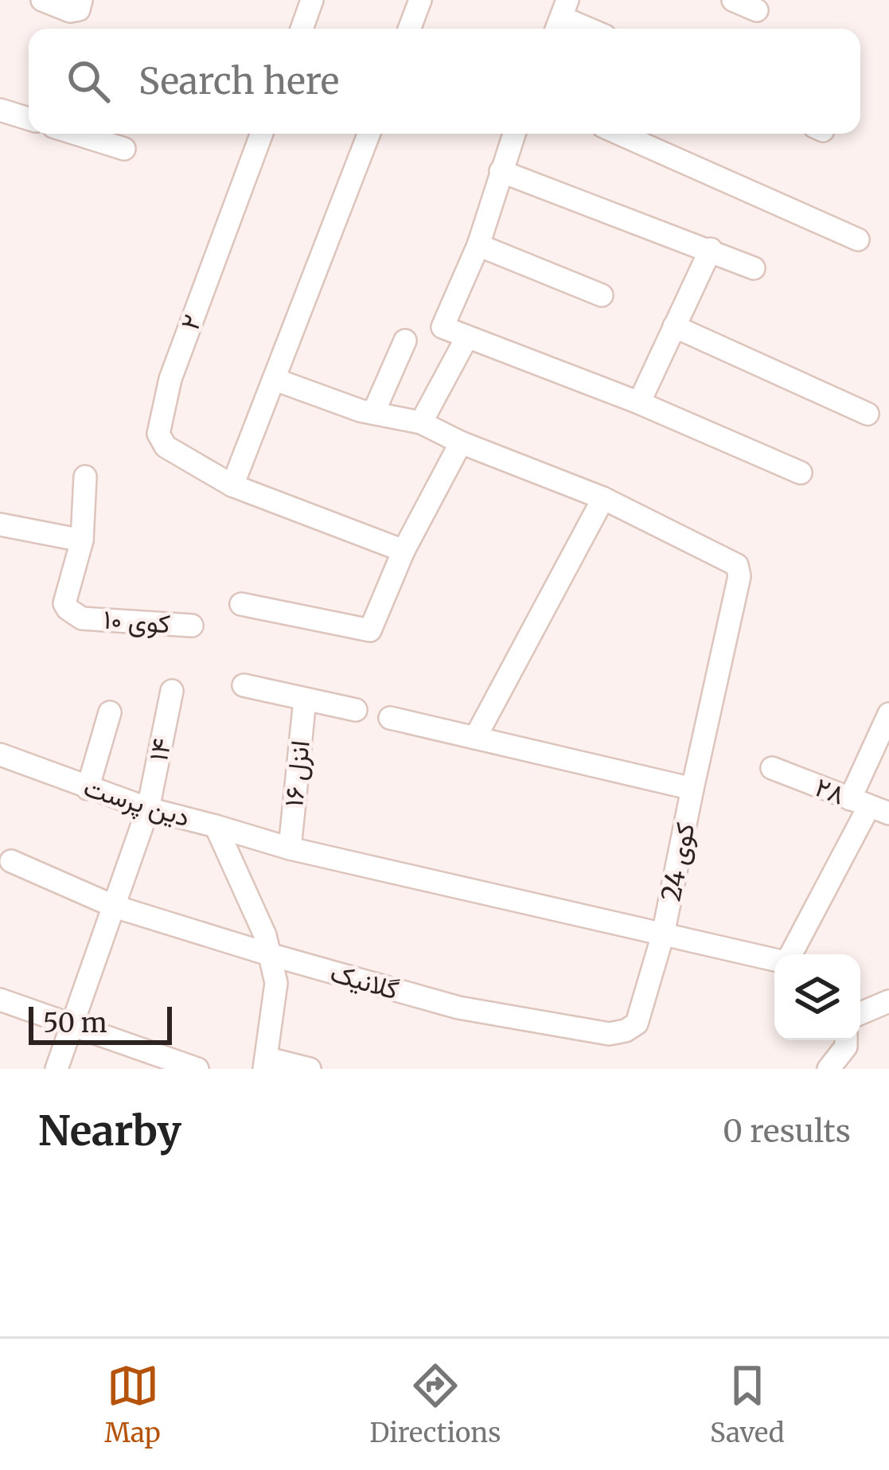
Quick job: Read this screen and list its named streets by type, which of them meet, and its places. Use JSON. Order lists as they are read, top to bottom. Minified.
{"streets":{"street":["۲","کوی ۱۰","۱۴","۱۶ انزل","۲۸","دین پرست","کوی 24","گلانیک"]},"crossings":[["۱۴","دین پرست"],["۱۴","گلانیک"],["دین پرست","گلانیک"],["کوی 24","گلانیک"]],"scale_bar":"50 m","page":{"search":"Search here","scale":"50 m","heading":["Nearby","0 results"],"nav":["Map","Directions","Saved"]}}
